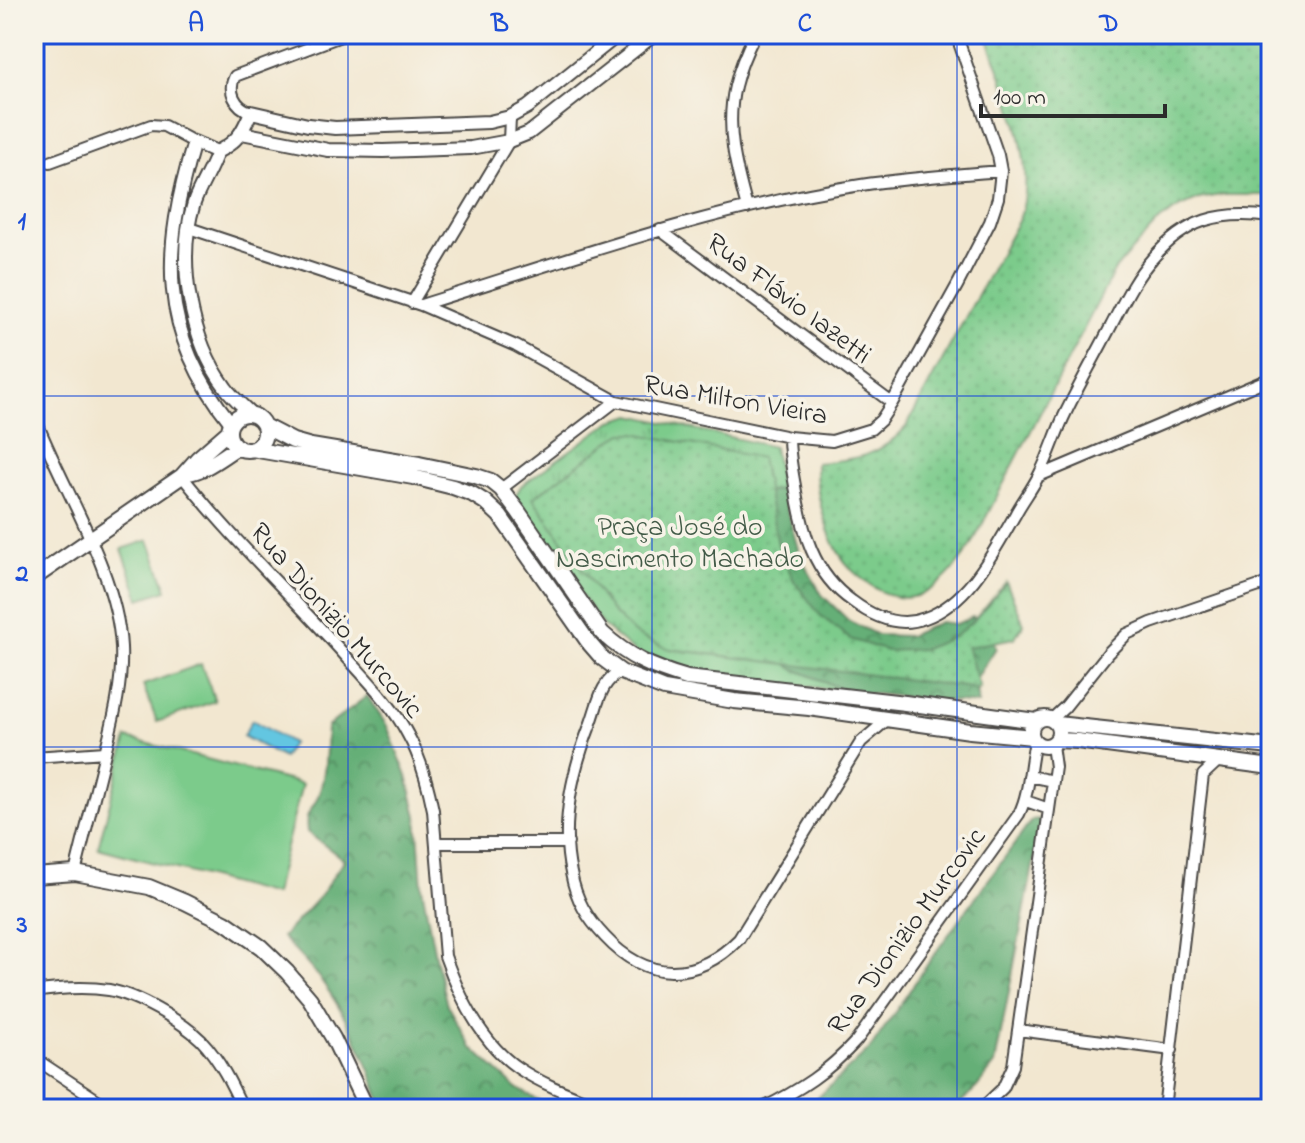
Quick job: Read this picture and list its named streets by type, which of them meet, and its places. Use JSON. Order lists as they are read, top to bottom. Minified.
{"streets":{"street":["Rua Flávio Iazetti","Rua Milton Vieira","Rua Dionizio Murcovic"]},"crossings":[["Rua Flávio Iazetti","Rua Milton Vieira"]],"parks":["Praça José do Nascimento Machado"],"scale_bar":"100 m","grid":{"columns":["A","B","C","D"],"rows":["1","2","3"]}}
